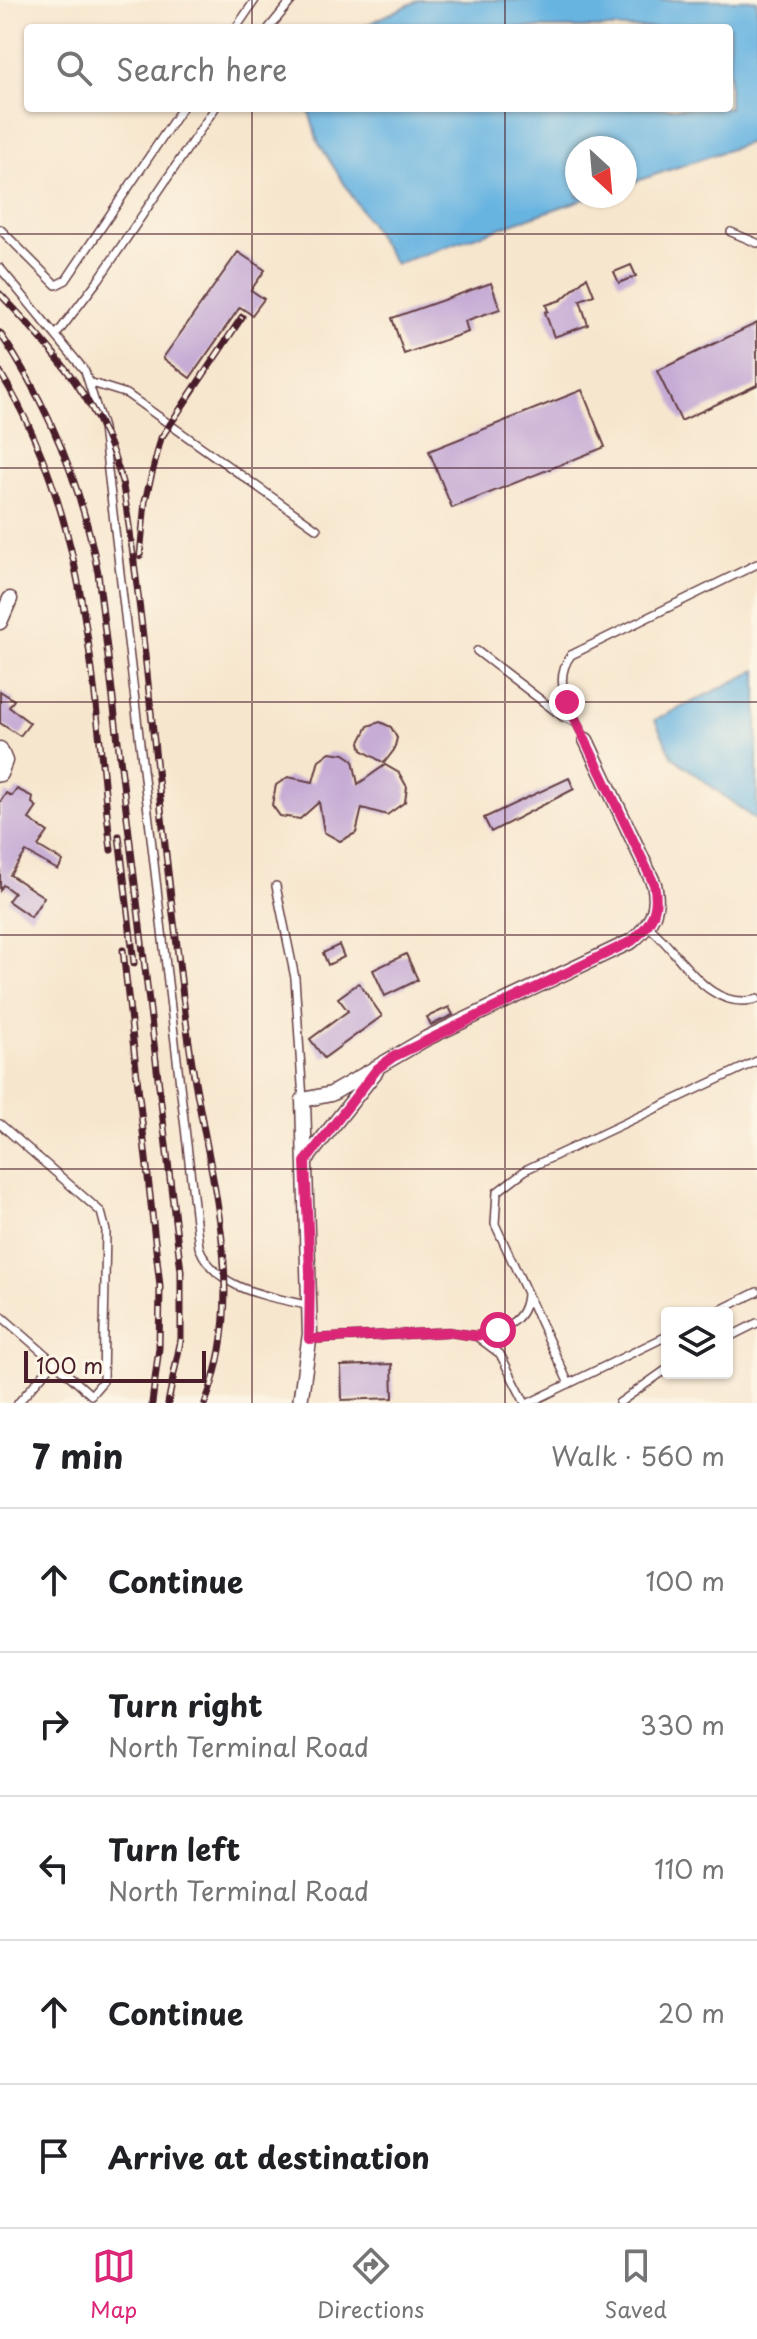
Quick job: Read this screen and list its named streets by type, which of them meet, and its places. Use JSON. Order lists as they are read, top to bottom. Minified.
{"scale_bar":"100 m","north":"bottom right","page":{"search":"Search here","scale":"100 m","heading":["7 min","Walk · 560 m"],"list":[["Continue","100 m"],["Turn right","North Terminal Road","330 m"],["Turn left","North Terminal Road","110 m"],["Continue","20 m"],"Arrive at destination"],"nav":["Map","Directions","Saved"]}}
